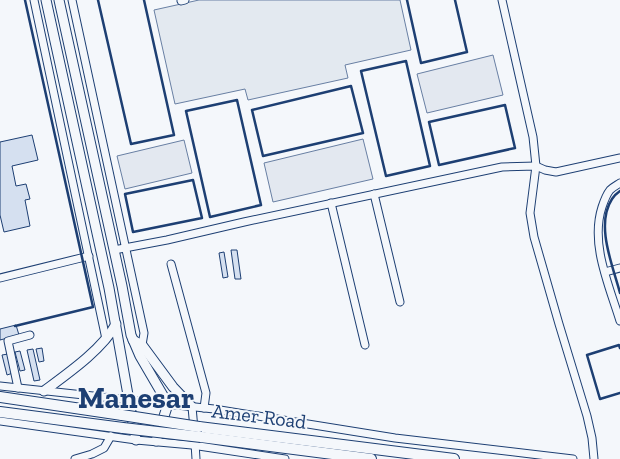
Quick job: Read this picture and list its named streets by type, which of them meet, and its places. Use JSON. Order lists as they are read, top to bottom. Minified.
{"streets":{"highway":["Amer Road"]},"districts":["Manesar"]}
